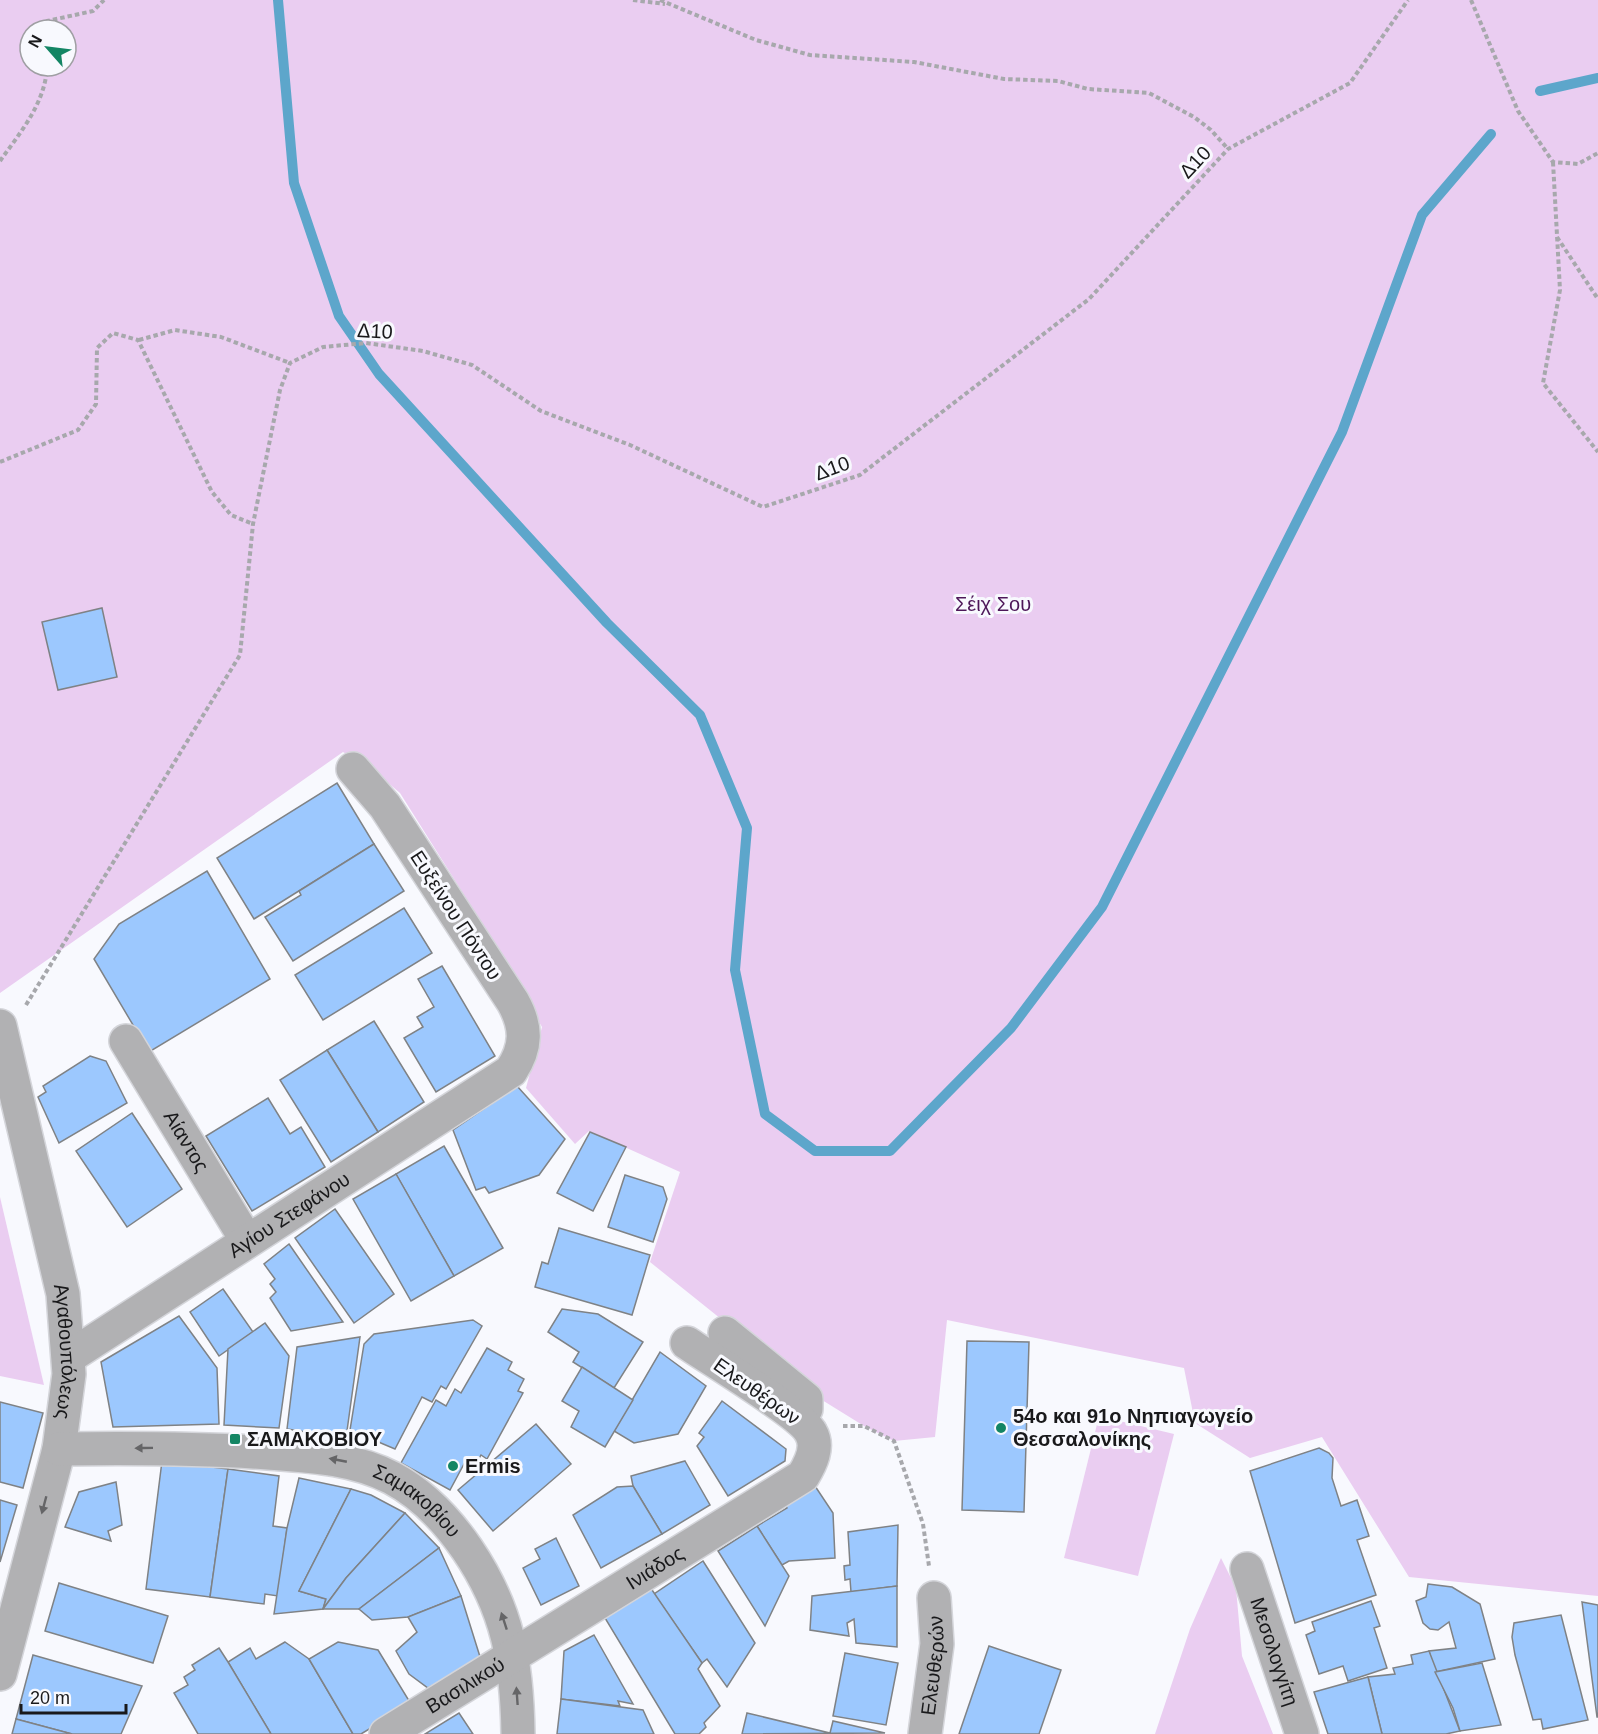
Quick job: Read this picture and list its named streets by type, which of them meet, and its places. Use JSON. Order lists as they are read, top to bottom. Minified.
{"streets":{"street":["Ευξείνου Πόντου","Αίαντος","Αγίου Στεφάνου","Αγαθουπόλεως","Ελευθέρων","Σαμακοβίου","Ινιάδος","Μεσολογγίτη","Ελευθερών","Βασιλικού"],"path":["Δ10"]},"crossings":[["Ευξείνου Πόντου","Αγίου Στεφάνου"],["Αίαντος","Αγίου Στεφάνου"],["Αγίου Στεφάνου","Αγαθουπόλεως"],["Αγαθουπόλεως","Σαμακοβίου"],["Ελευθέρων","Ινιάδος"],["Σαμακοβίου","Ινιάδος"],["Σαμακοβίου","Βασιλικού"],["Ινιάδος","Βασιλικού"]],"one_way":["Αγαθουπόλεως","Σαμακοβίου"],"parks":["Σέιχ Σου"],"places":{"other":["54ο και 91ο Νηπιαγωγείο Θεσσαλονίκης","Ermis"],"transit":["ΣΑΜΑΚΟΒΙΟΥ"]},"scale_bar":"20 m","north":"top left"}
